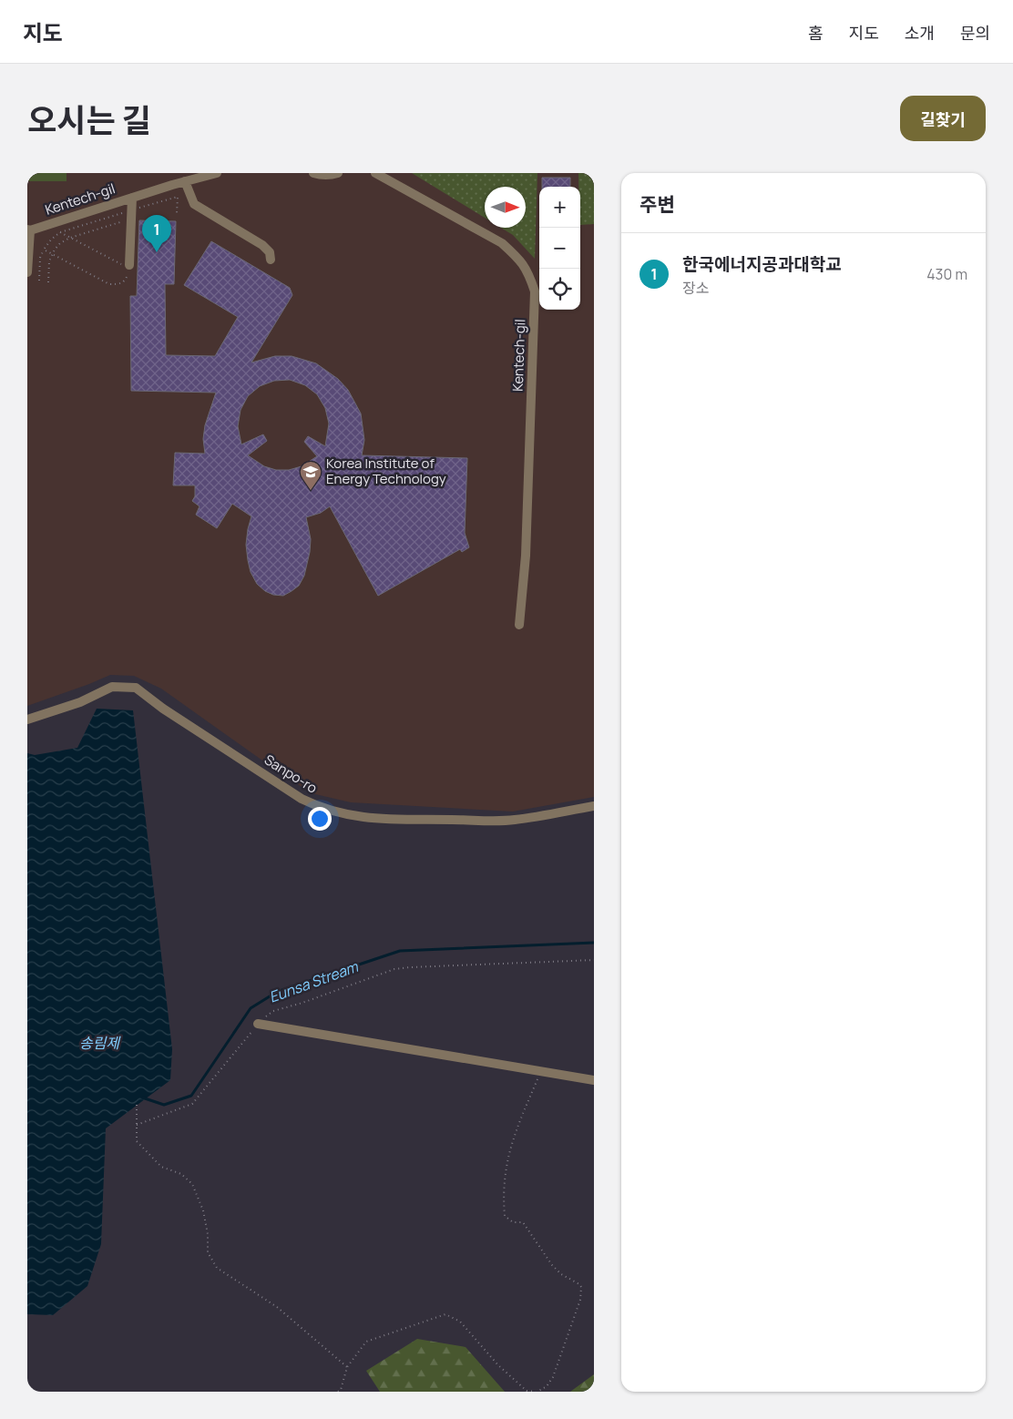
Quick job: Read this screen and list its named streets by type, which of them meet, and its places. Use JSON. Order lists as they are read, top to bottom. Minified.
{"streets":{"street":["Kentech-gil","Sanpo-ro"]},"water":["Eunsa Stream","송림제"],"places":{"school or university":["Korea Institute of Energy Technology"]},"north":"right","page":{"header":"지도","nav":["홈","지도","소개","문의"],"title":"오시는 길","buttons":"길찾기","heading":"주변","map_buttons":["+","−"],"pins":"1","list":[{"mark":"1","name":"한국에너지공과대학교","note":"장소","value":"430 m"}]}}
